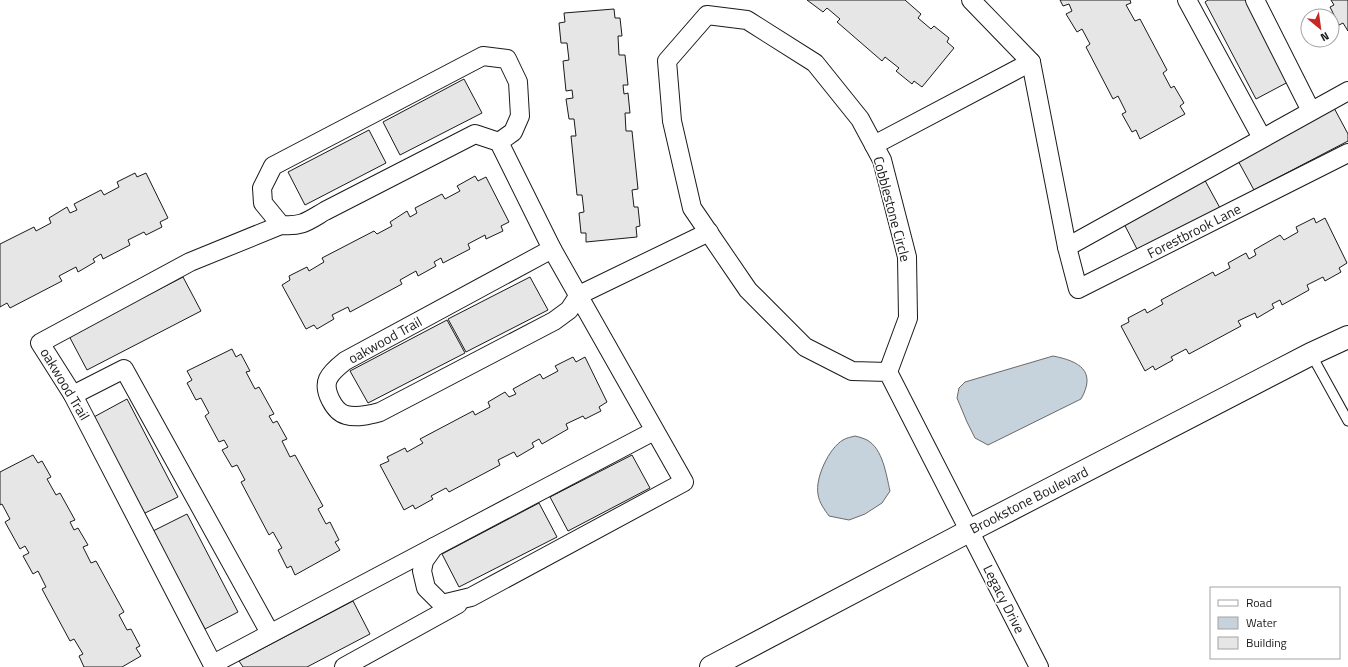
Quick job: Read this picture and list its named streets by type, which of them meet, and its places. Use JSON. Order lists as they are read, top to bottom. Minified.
{"streets":{"street":["Cobblestone Circle","Forestbrook Lane","oakwood Trail","Brookstone Boulevard","Legacy Drive"]},"crossings":[["Cobblestone Circle","oakwood Trail"],["Brookstone Boulevard","Legacy Drive"]],"legend":["Road","Water","Building"],"north":"bottom right"}
